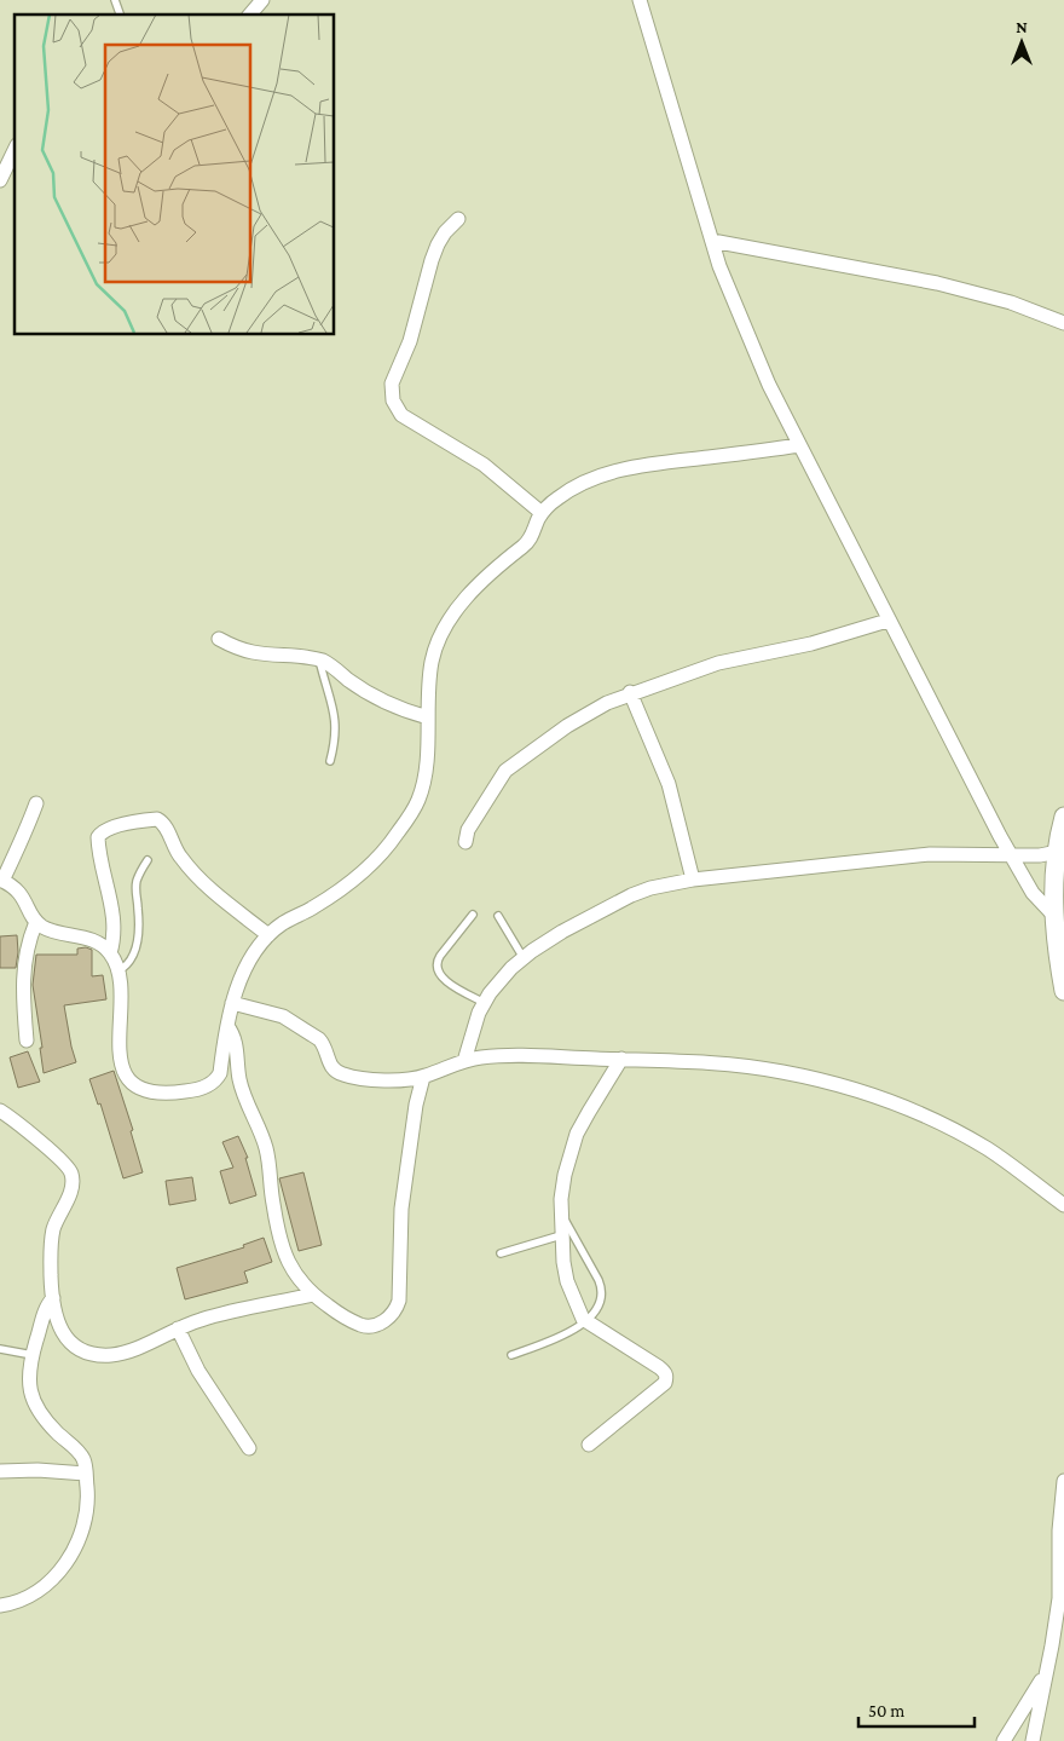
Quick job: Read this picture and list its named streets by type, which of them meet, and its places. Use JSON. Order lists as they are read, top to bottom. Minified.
{"scale_bar":"50 m","north":"top"}
